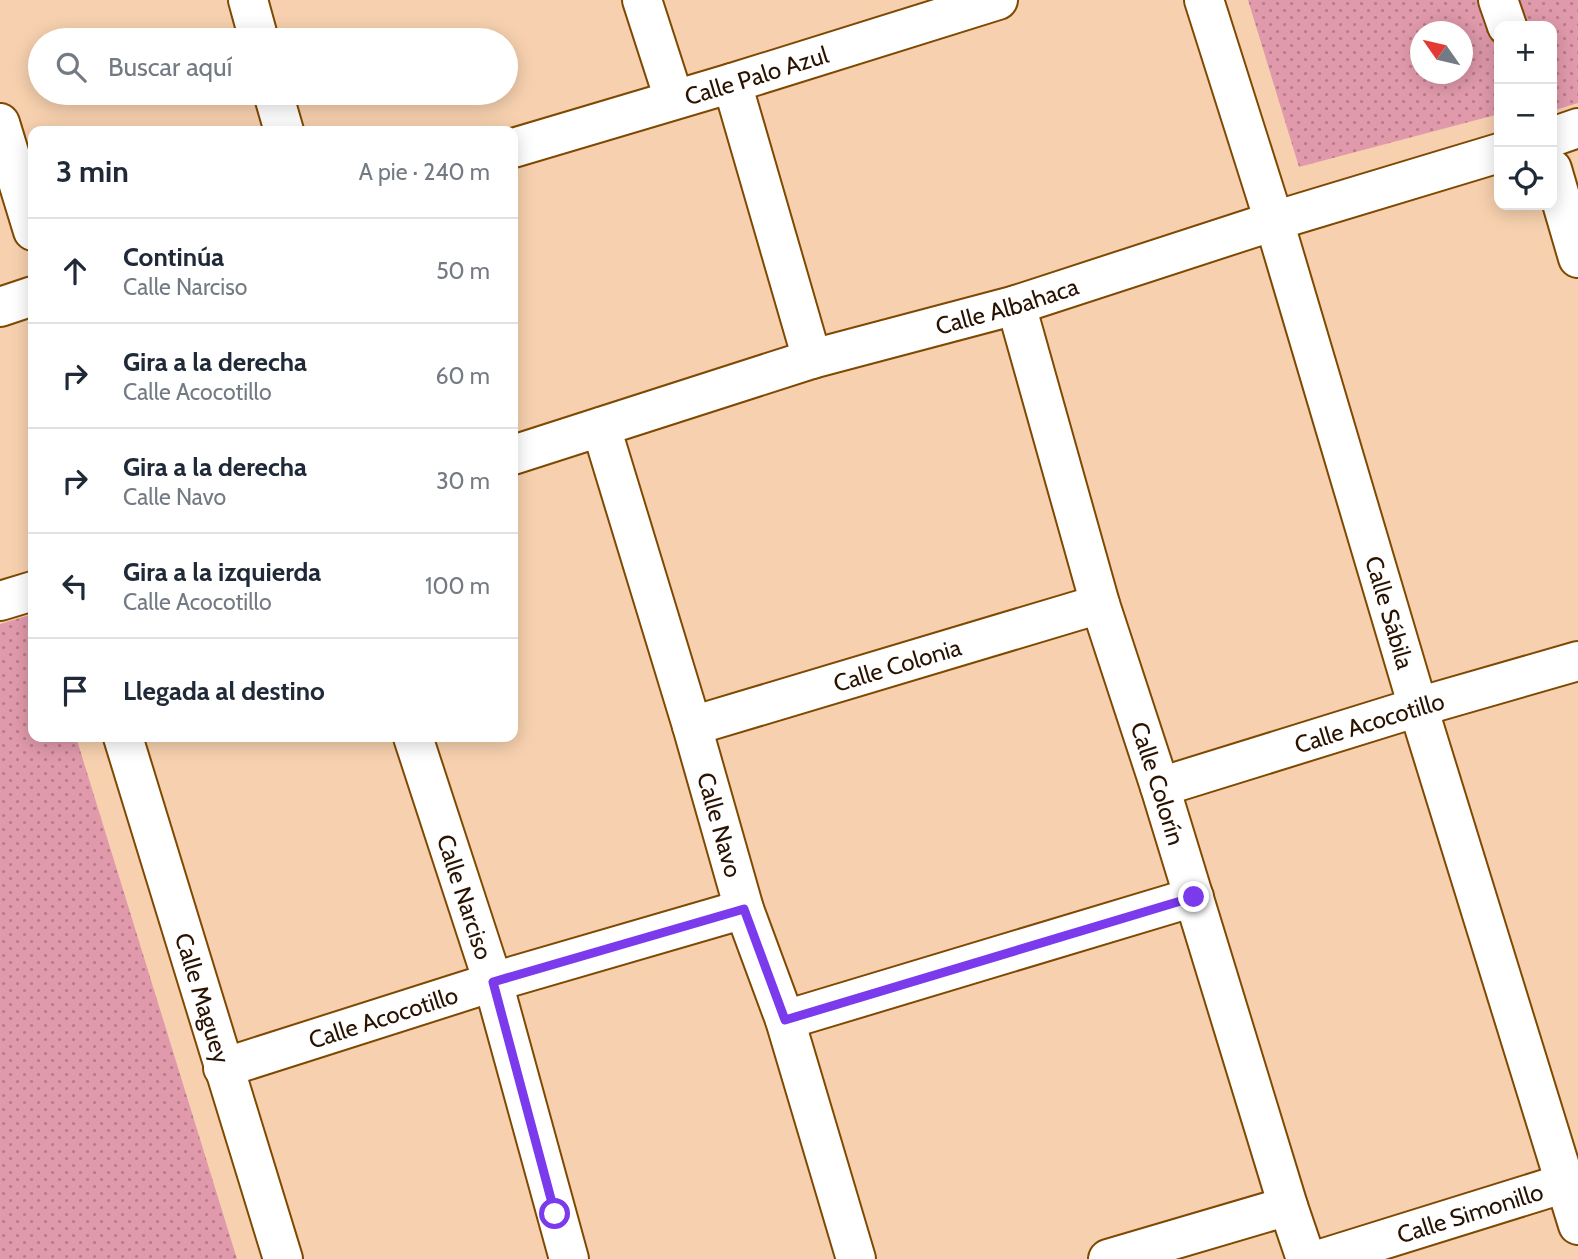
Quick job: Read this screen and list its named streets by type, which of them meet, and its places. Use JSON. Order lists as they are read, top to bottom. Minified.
{"streets":{"street":["Calle Palo Azul","Calle Albahaca","Calle Sábila","Calle Colonia","Calle Acocotillo","Calle Colorín","Calle Navo","Calle Narciso","Calle Maguey","Calle Simonillo"]},"crossings":[["Calle Albahaca","Calle Sábila"],["Calle Albahaca","Calle Colorín"],["Calle Albahaca","Calle Navo"],["Calle Sábila","Calle Acocotillo"],["Calle Sábila","Calle Simonillo"],["Calle Colonia","Calle Colorín"],["Calle Colonia","Calle Navo"],["Calle Acocotillo","Calle Colorín"],["Calle Acocotillo","Calle Navo"],["Calle Acocotillo","Calle Narciso"],["Calle Acocotillo","Calle Maguey"]],"north":"top left","page":{"map_buttons":["+","−"],"search":"Buscar aquí","heading":["3 min","A pie · 240 m"],"list":[["Continúa","Calle Narciso","50 m"],["Gira a la derecha","Calle Acocotillo","60 m"],["Gira a la derecha","Calle Navo","30 m"],["Gira a la izquierda","Calle Acocotillo","100 m"],"Llegada al destino"]}}
